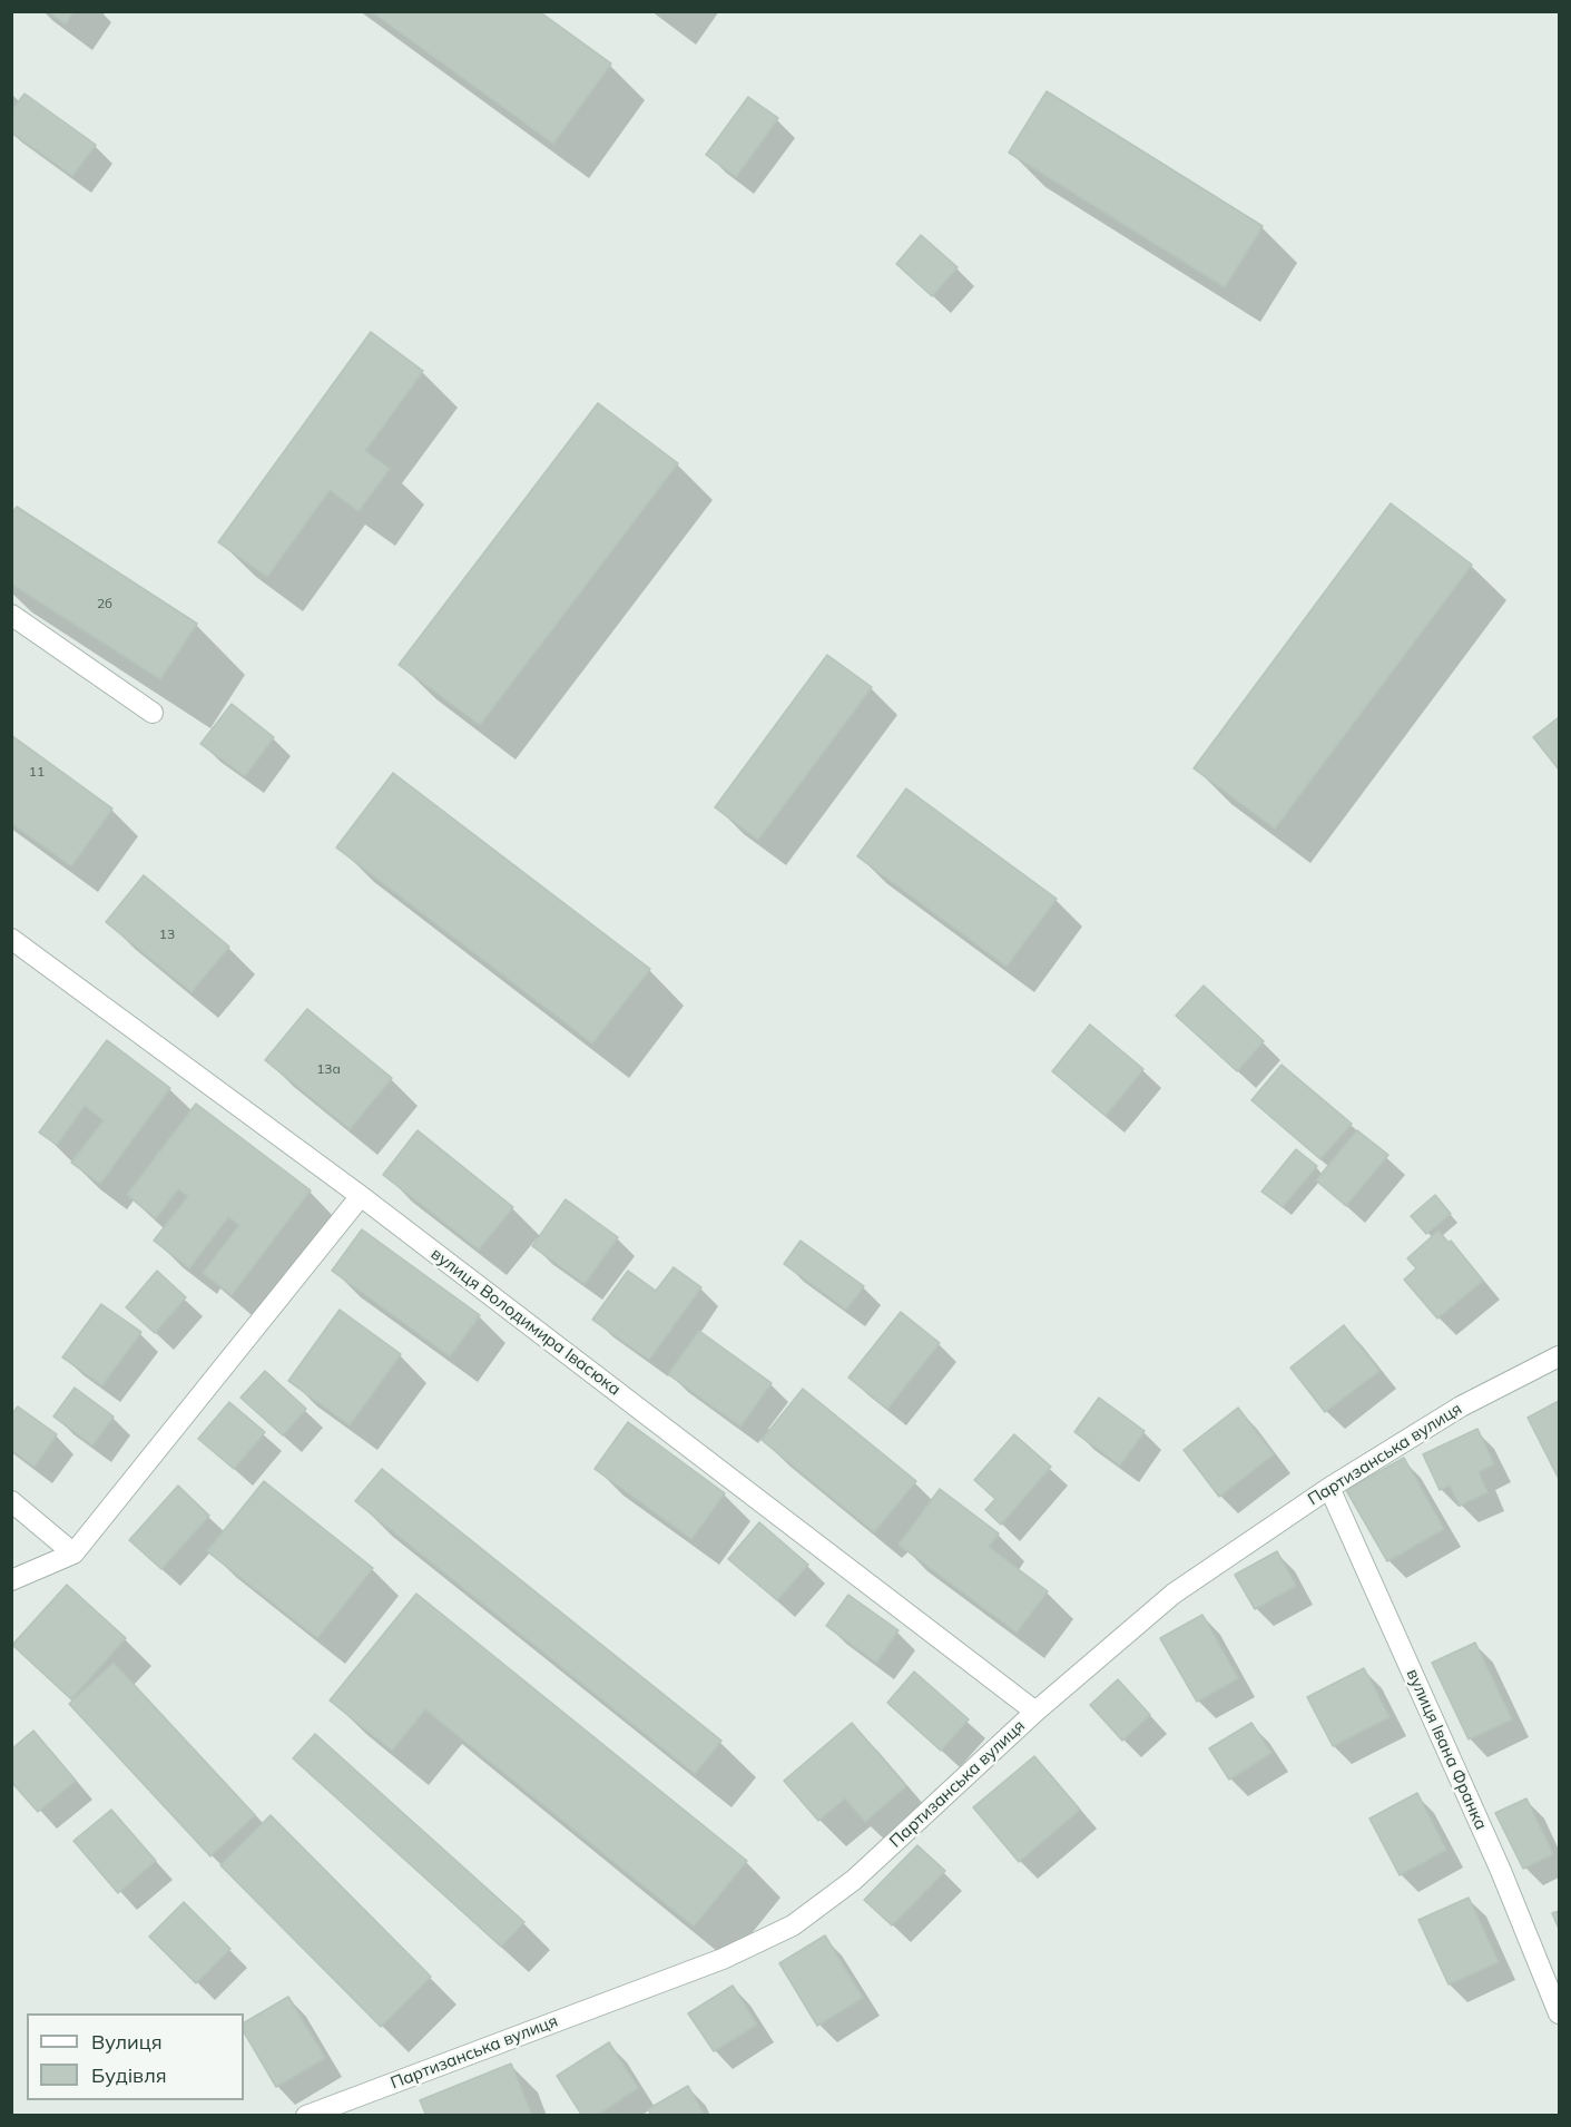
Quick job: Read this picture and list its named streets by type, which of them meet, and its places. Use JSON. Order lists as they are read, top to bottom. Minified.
{"streets":{"street":["вулиця Володимира Івасюка","Партизанська вулиця","вулиця Івана Франка"]},"crossings":[["вулиця Володимира Івасюка","Партизанська вулиця"],["Партизанська вулиця","вулиця Івана Франка"]],"house_numbers":["2б","11","13","13а"],"legend":["Вулиця","Будівля"]}
